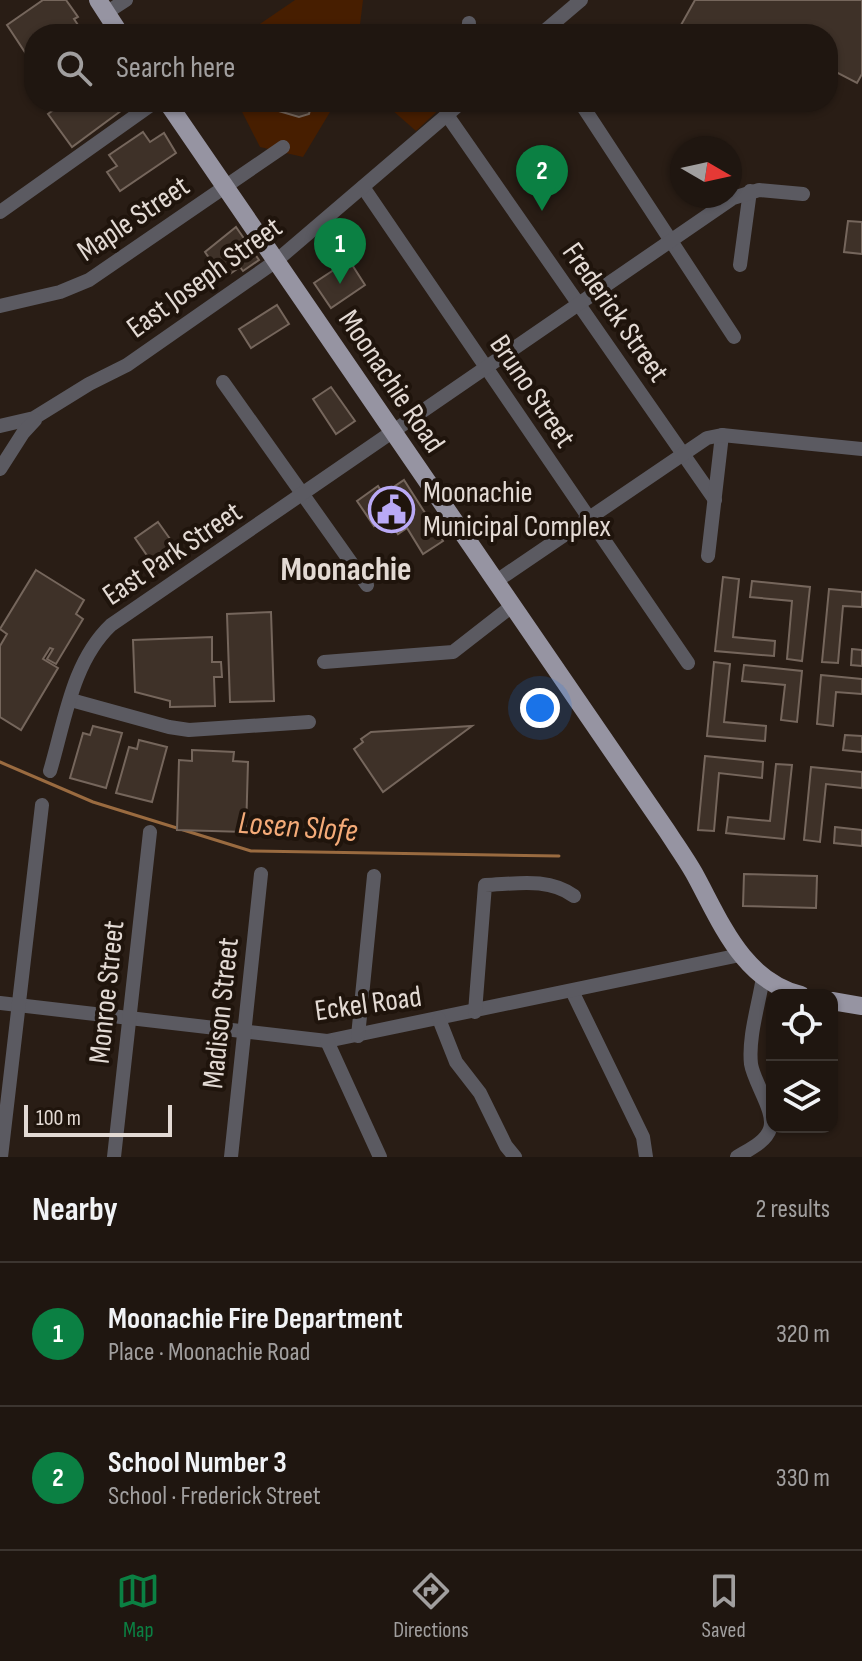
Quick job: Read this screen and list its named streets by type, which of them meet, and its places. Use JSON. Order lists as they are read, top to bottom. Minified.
{"streets":{"main road":["Moonachie Road"],"street":["Maple Street","East Joseph Street","Frederick Street","Bruno Street","East Park Street","Monroe Street","Eckel Road","Madison Street"]},"crossings":[["Maple Street","Moonachie Road"],["East Joseph Street","Moonachie Road"],["East Joseph Street","Bruno Street"],["Frederick Street","East Park Street"],["Moonachie Road","East Park Street"],["Moonachie Road","Eckel Road"],["Bruno Street","East Park Street"],["Monroe Street","Eckel Road"],["Eckel Road","Madison Street"]],"districts":["Moonachie"],"water":["Losen Slofe"],"places":{"public building":["Moonachie Municipal Complex"]},"scale_bar":"100 m","north":"right","page":{"search":"Search here","pins":["2","1"],"scale":"100 m","heading":["Nearby","2 results"],"list":[{"mark":"1","name":"Moonachie Fire Department","note":"Place · Moonachie Road","value":"320 m"},{"mark":"2","name":"School Number 3","note":"School · Frederick Street","value":"330 m"}],"nav":["Map","Directions","Saved"]}}
